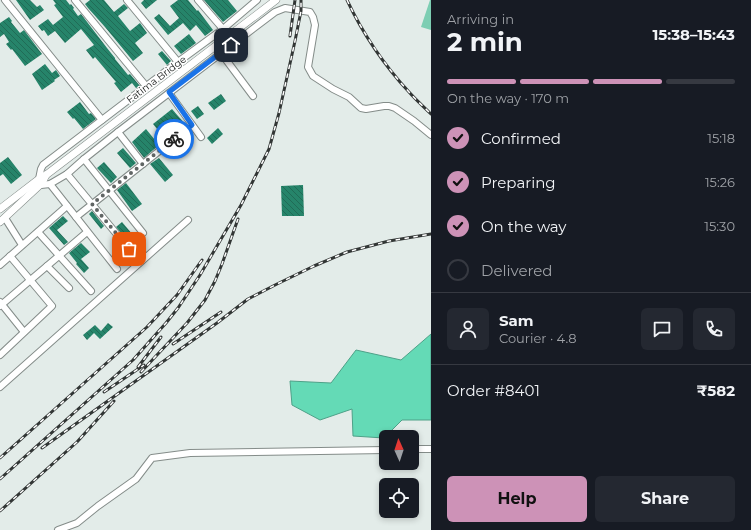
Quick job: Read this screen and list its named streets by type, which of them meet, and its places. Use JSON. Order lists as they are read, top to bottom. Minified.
{"streets":{"main road":["Fatima Bridge"]},"north":"top","page":{"heading":["2 min","Arriving in","15:38–15:43"],"panel":["Sam","Courier · 4.8","Order #8401","₹582"],"bar":"On the way · 170 m","list":[["Confirmed","15:18"],["Preparing","15:26"],["On the way","15:30"],"Delivered"],"buttons":["Help","Share"]}}
